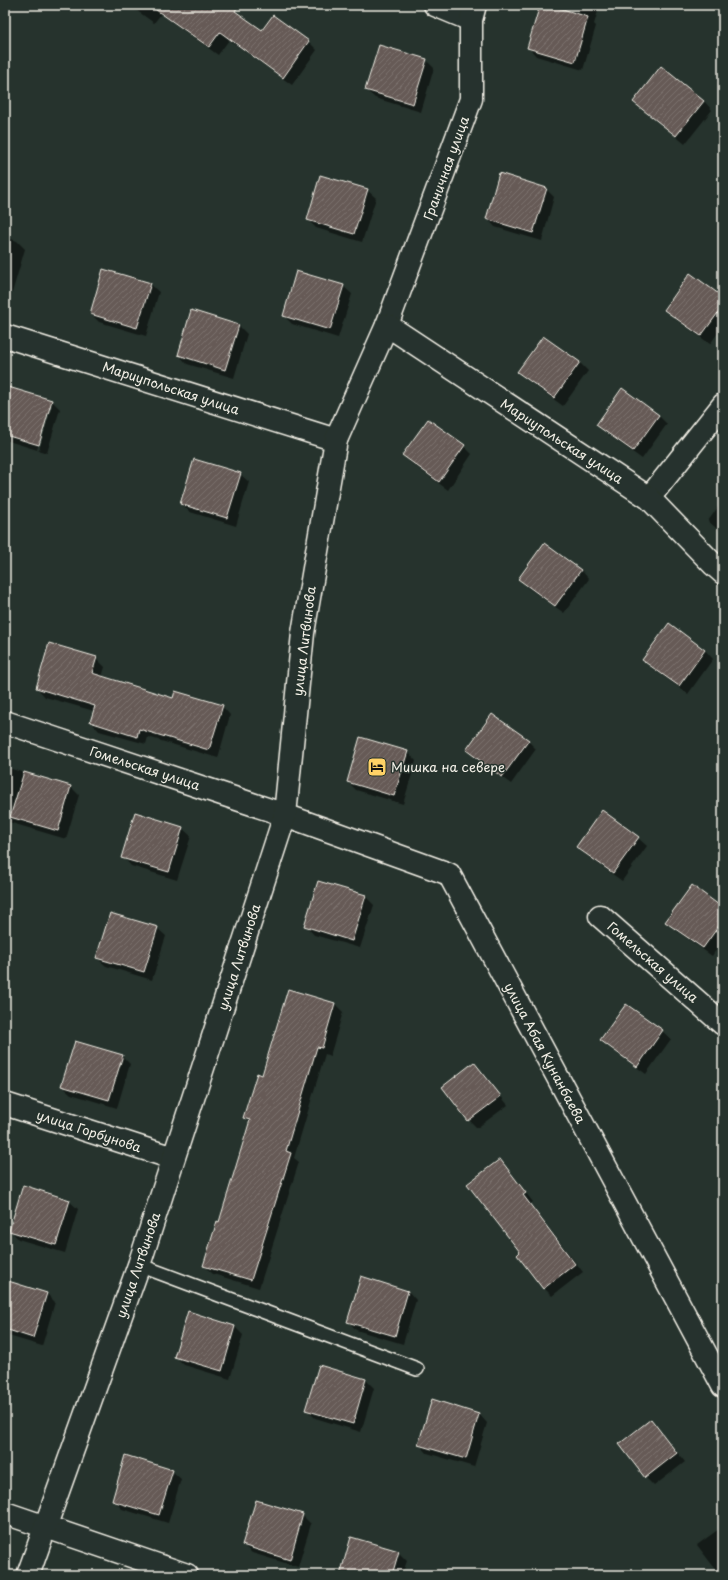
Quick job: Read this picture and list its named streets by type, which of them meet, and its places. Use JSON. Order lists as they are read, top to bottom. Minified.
{"streets":{"street":["Граничная улица","Мариупольская улица","улица Литвинова","Гомельская улица","улица Абая Кунанбаева","улица Горбунова"]},"crossings":[["Граничная улица","Мариупольская улица"],["Граничная улица","улица Литвинова"],["Мариупольская улица","улица Литвинова"],["улица Литвинова","Гомельская улица"],["улица Литвинова","улица Абая Кунанбаева"],["улица Литвинова","улица Горбунова"],["Гомельская улица","улица Абая Кунанбаева"]],"places":{"hotel":["Мишка на севере"]}}
